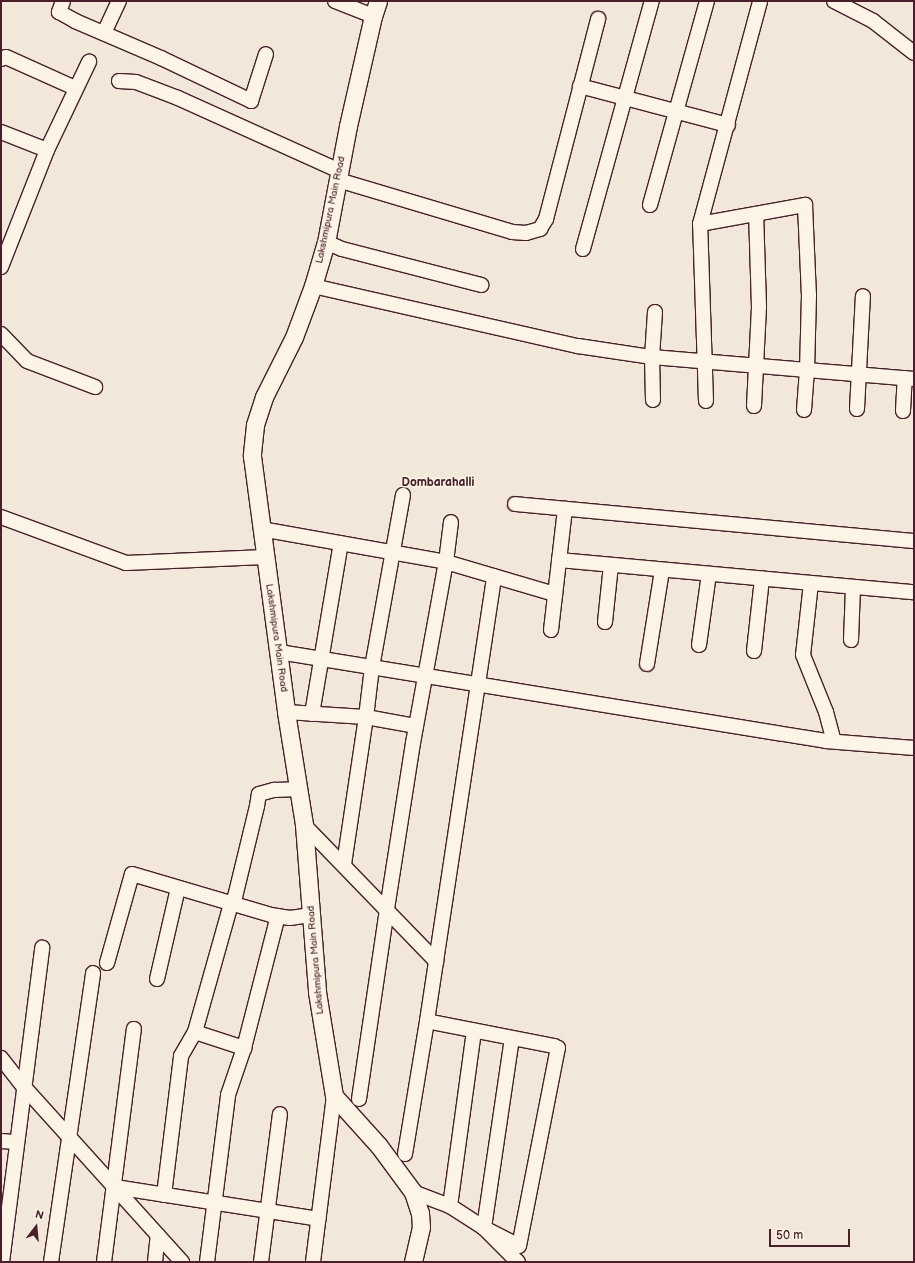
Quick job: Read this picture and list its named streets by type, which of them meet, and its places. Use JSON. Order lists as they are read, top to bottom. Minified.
{"streets":{"main road":["Lakshmipura Main Road"]},"districts":["Dombarahalli"],"scale_bar":"50 m","north":"top"}
